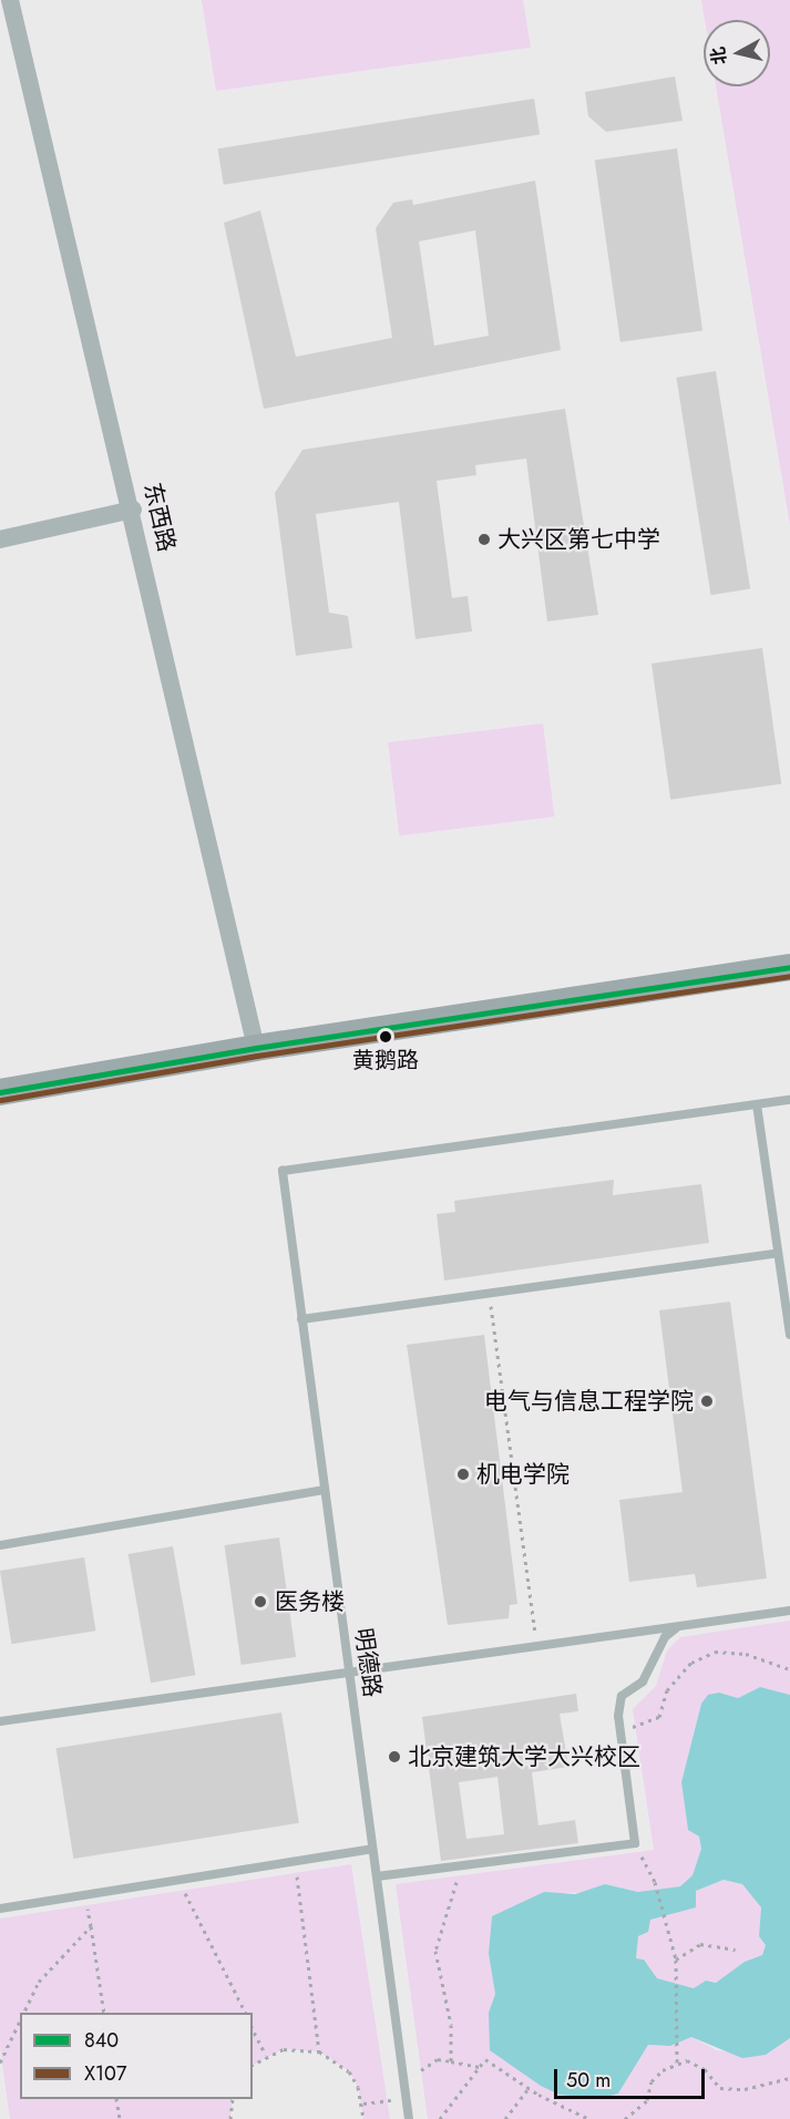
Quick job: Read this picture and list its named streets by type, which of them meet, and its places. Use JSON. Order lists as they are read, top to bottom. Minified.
{"streets":{"street":["东西路"],"lane":["明德路"]},"places":["大兴区第七中学","黄鹅路","电气与信息工程学院","机电学院","医务楼","北京建筑大学大兴校区"],"lines":["transit line 840","transit line X107"],"legend":["840","X107"],"scale_bar":"50 m","north":"left"}
